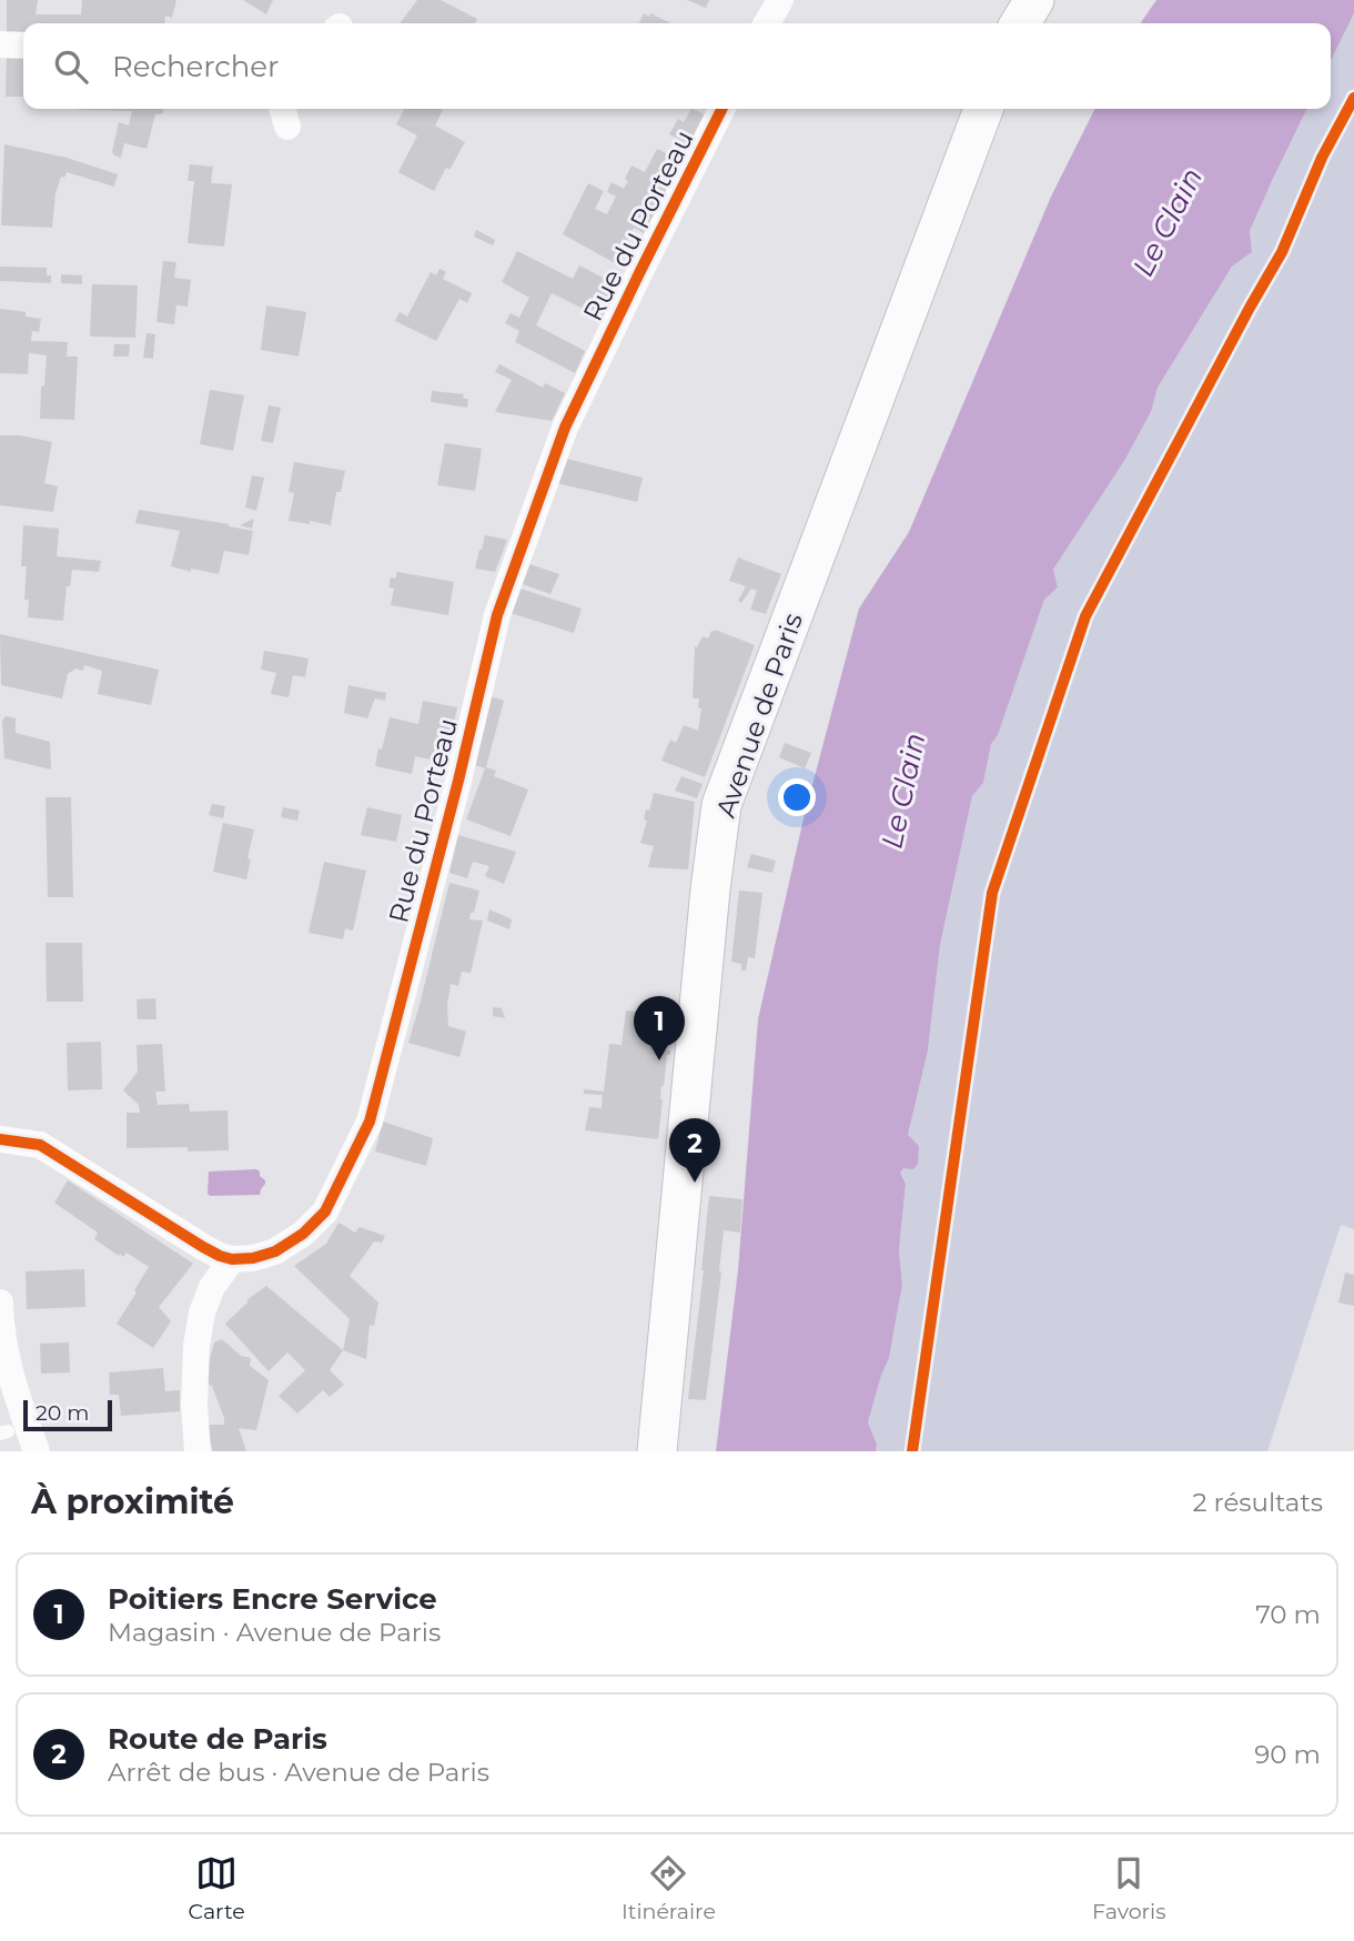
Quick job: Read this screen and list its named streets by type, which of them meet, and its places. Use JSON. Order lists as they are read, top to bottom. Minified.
{"streets":{"main road":["Avenue de Paris"],"street":["Rue du Porteau"]},"water":["Le Clain"],"scale_bar":"20 m","page":{"search":"Rechercher","pins":["1","2"],"scale":"20 m","heading":["À proximité","2 résultats"],"list":[{"mark":"1","name":"Poitiers Encre Service","note":"Magasin · Avenue de Paris","value":"70 m"},{"mark":"2","name":"Route de Paris","note":"Arrêt de bus · Avenue de Paris","value":"90 m"}],"nav":["Carte","Itinéraire","Favoris"]}}
